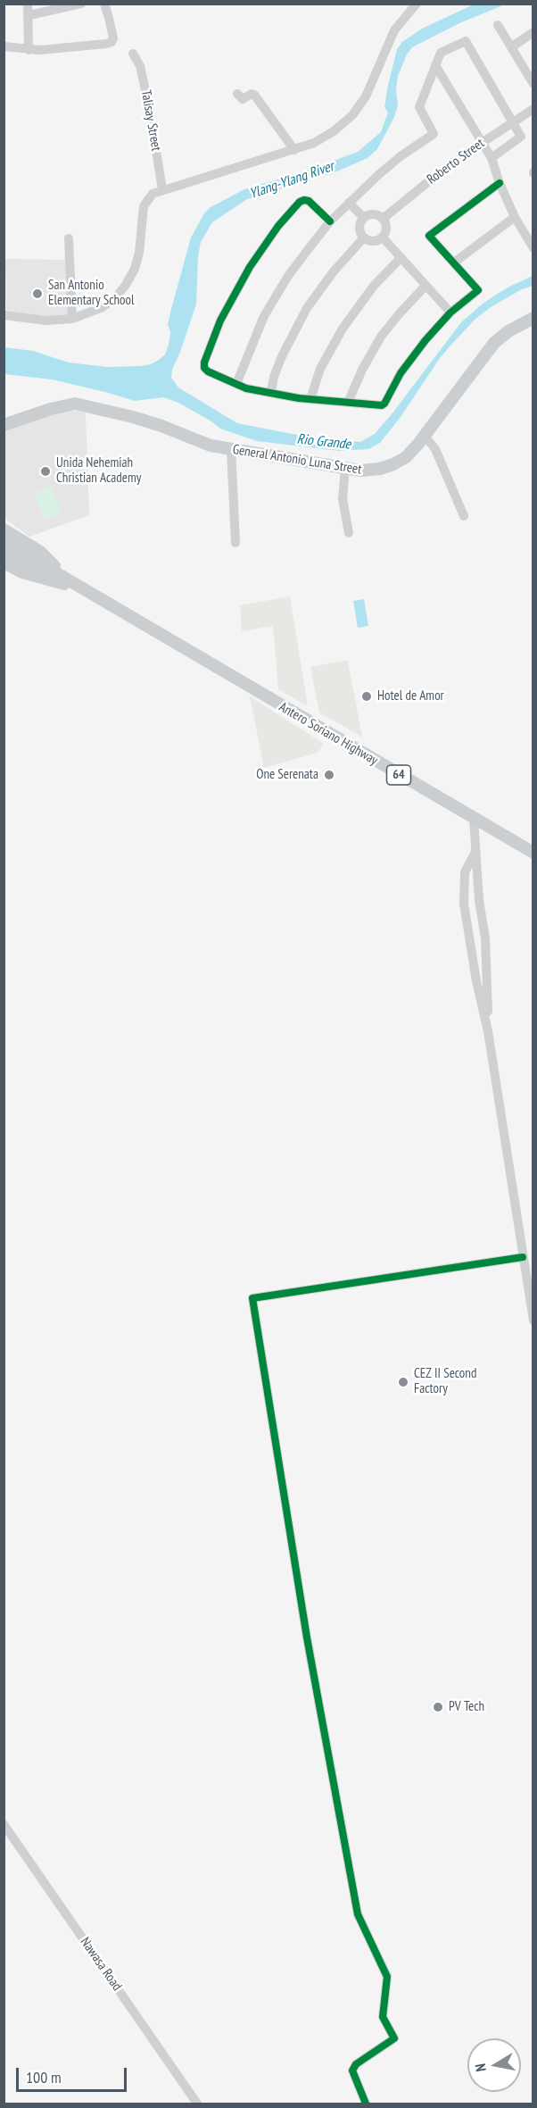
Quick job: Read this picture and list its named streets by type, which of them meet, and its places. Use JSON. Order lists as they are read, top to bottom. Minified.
{"streets":{"main road":["General Antonio Luna Street","Antero Soriano Highway","64"],"street":["Talisay Street","Roberto Street","Nawasa Road"]},"water":["Ylang-Ylang River","Rio Grande"],"places":["San Antonio Elementary School","Unida Nehemiah Christian Academy","Hotel de Amor","One Serenata","CEZ II Second Factory","PV Tech"],"scale_bar":"100 m","north":"left"}
